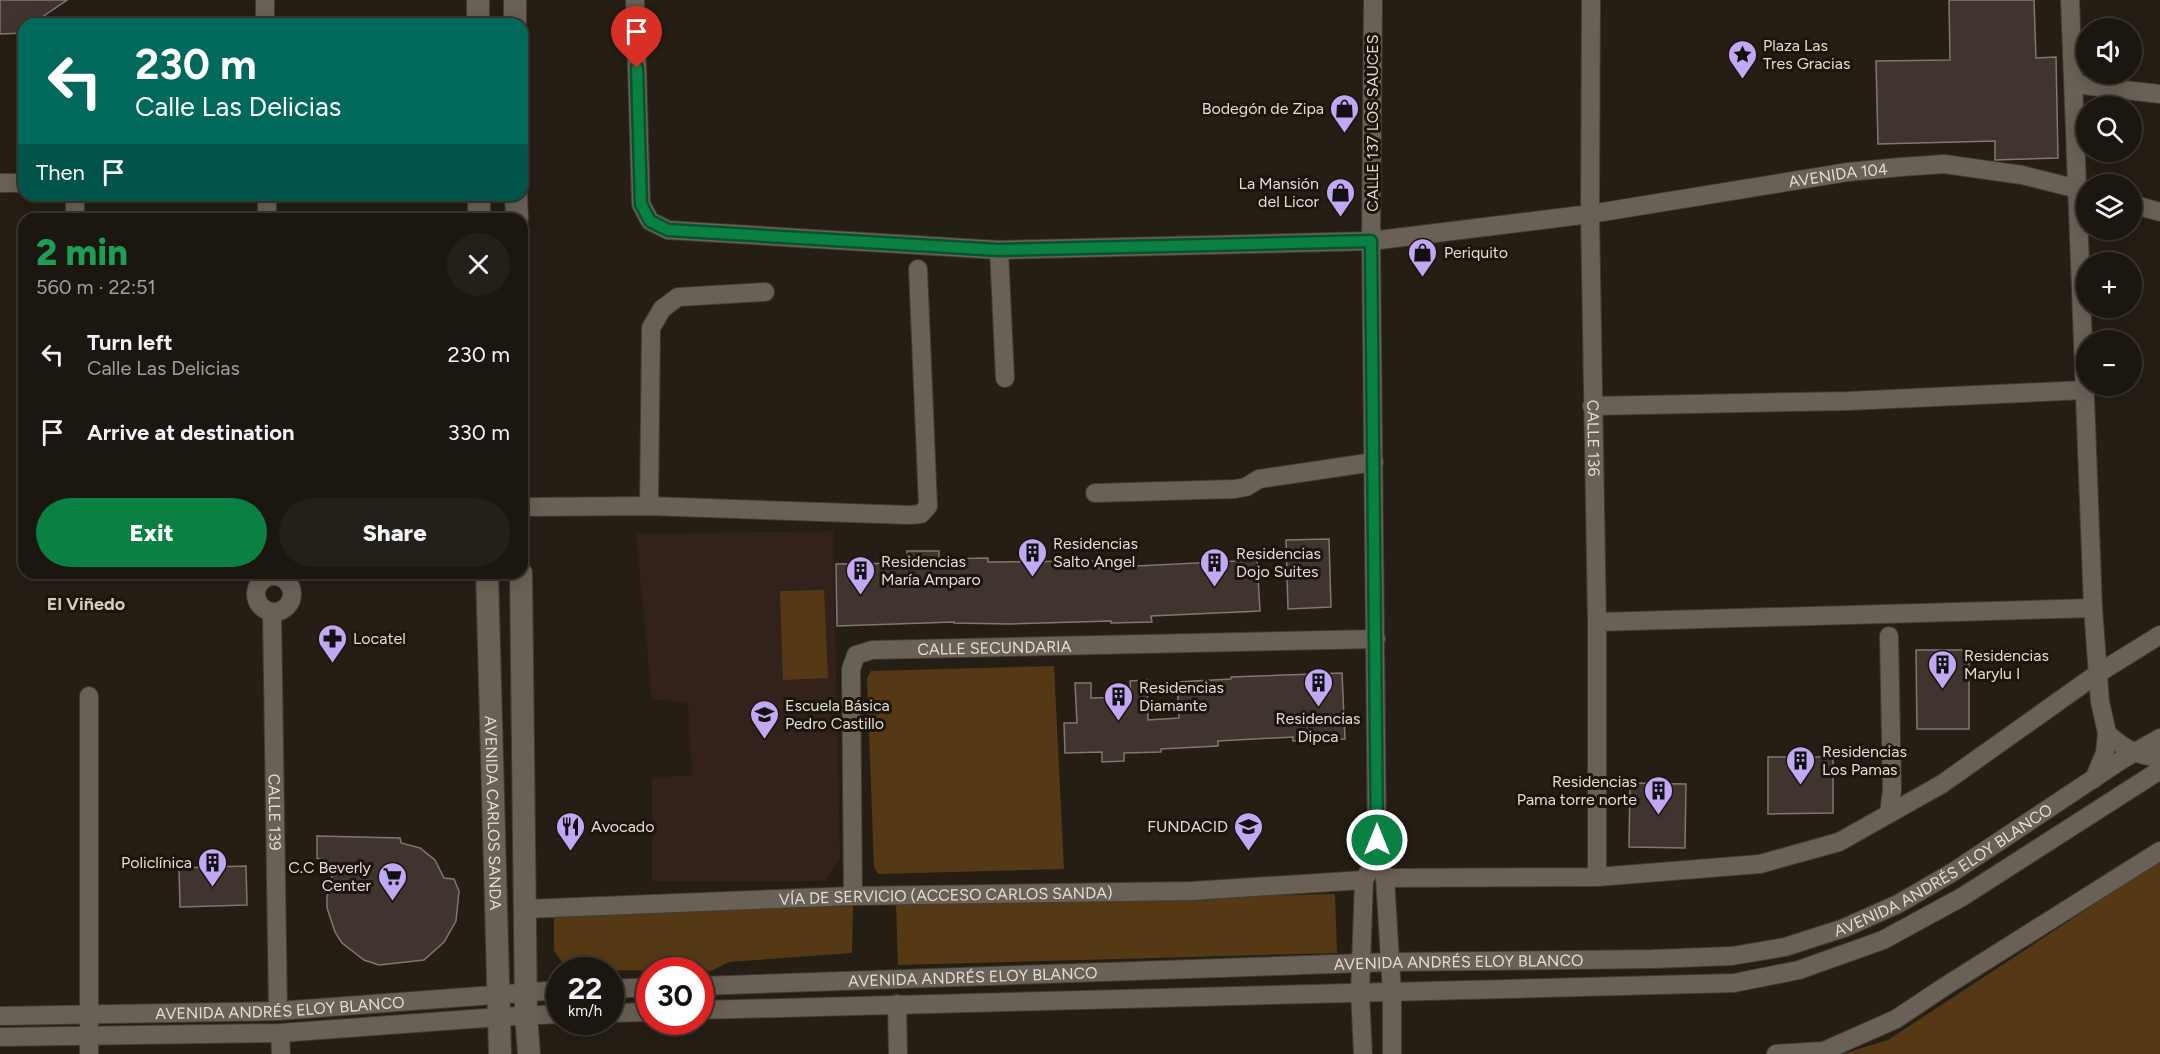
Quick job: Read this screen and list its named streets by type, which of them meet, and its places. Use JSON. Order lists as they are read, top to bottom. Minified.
{"streets":{"street":["CALLE 137 LOS SAUCES","AVENIDA 104","CALLE 136","CALLE SECUNDARIA","CALLE 139","AVENIDA CARLOS SANDA","AVENIDA ANDRÉS ELOY BLANCO","VÍA DE SERVICIO (ACCESO CARLOS SANDA)"]},"crossings":[["CALLE 137 LOS SAUCES","AVENIDA 104"],["CALLE 137 LOS SAUCES","CALLE SECUNDARIA"],["AVENIDA 104","CALLE 136"],["CALLE SECUNDARIA","VÍA DE SERVICIO (ACCESO CARLOS SANDA)"],["CALLE 139","AVENIDA ANDRÉS ELOY BLANCO"],["AVENIDA CARLOS SANDA","AVENIDA ANDRÉS ELOY BLANCO"],["AVENIDA CARLOS SANDA","VÍA DE SERVICIO (ACCESO CARLOS SANDA)"]],"districts":["El Viñedo"],"places":{"place":["Plaza Las Tres Gracias"],"shop":["Bodegón de Zipa","La Mansión del Licor","Periquito"],"building":["Residencias Salto Angel","Residencias Dojo Suites","Residencias María Amparo","Residencias Marylu I","Residencias Dipca","Residencias Diamante","Residencias Los Pamas","Residencias Pama torre norte","Policlínica"],"pharmacy":["Locatel"],"school or university":["Escuela Básica Pedro Castillo","FUNDACID"],"restaurant":["Avocado"],"supermarket":["C.C Beverly Center"]},"page":{"map_buttons":["+","−"],"turn":["230 m","Calle Las Delicias"],"then":"Then","heading":["2 min","560 m · 22:51"],"list":[{"name":"Turn left","note":"Calle Las Delicias","value":"230 m"},{"name":"Arrive at destination","value":"330 m"}],"buttons":["Exit","Share"],"speed":"22 km/h","limit":"30"}}
